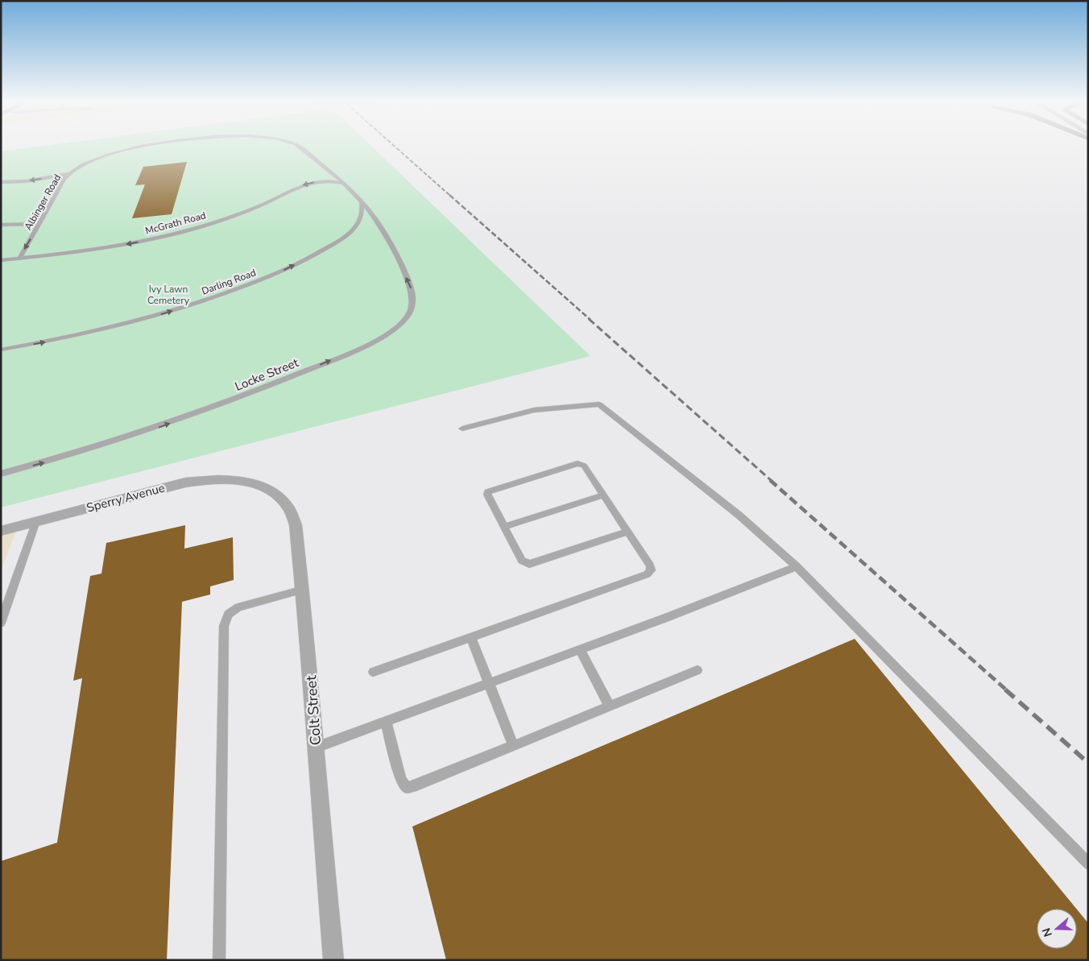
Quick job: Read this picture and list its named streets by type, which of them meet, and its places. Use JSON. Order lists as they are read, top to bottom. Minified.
{"streets":{"street":["Sperry Avenue","Colt Street"],"lane":["Albinger Road","McGrath Road","Darling Road","Locke Street"]},"crossings":[["Albinger Road","McGrath Road"],["Albinger Road","Locke Street"],["McGrath Road","Locke Street"],["Darling Road","Locke Street"],["Sperry Avenue","Colt Street"]],"one_way":["McGrath Road","Darling Road"],"parks":["Ivy Lawn Cemetery"],"north":"left"}
